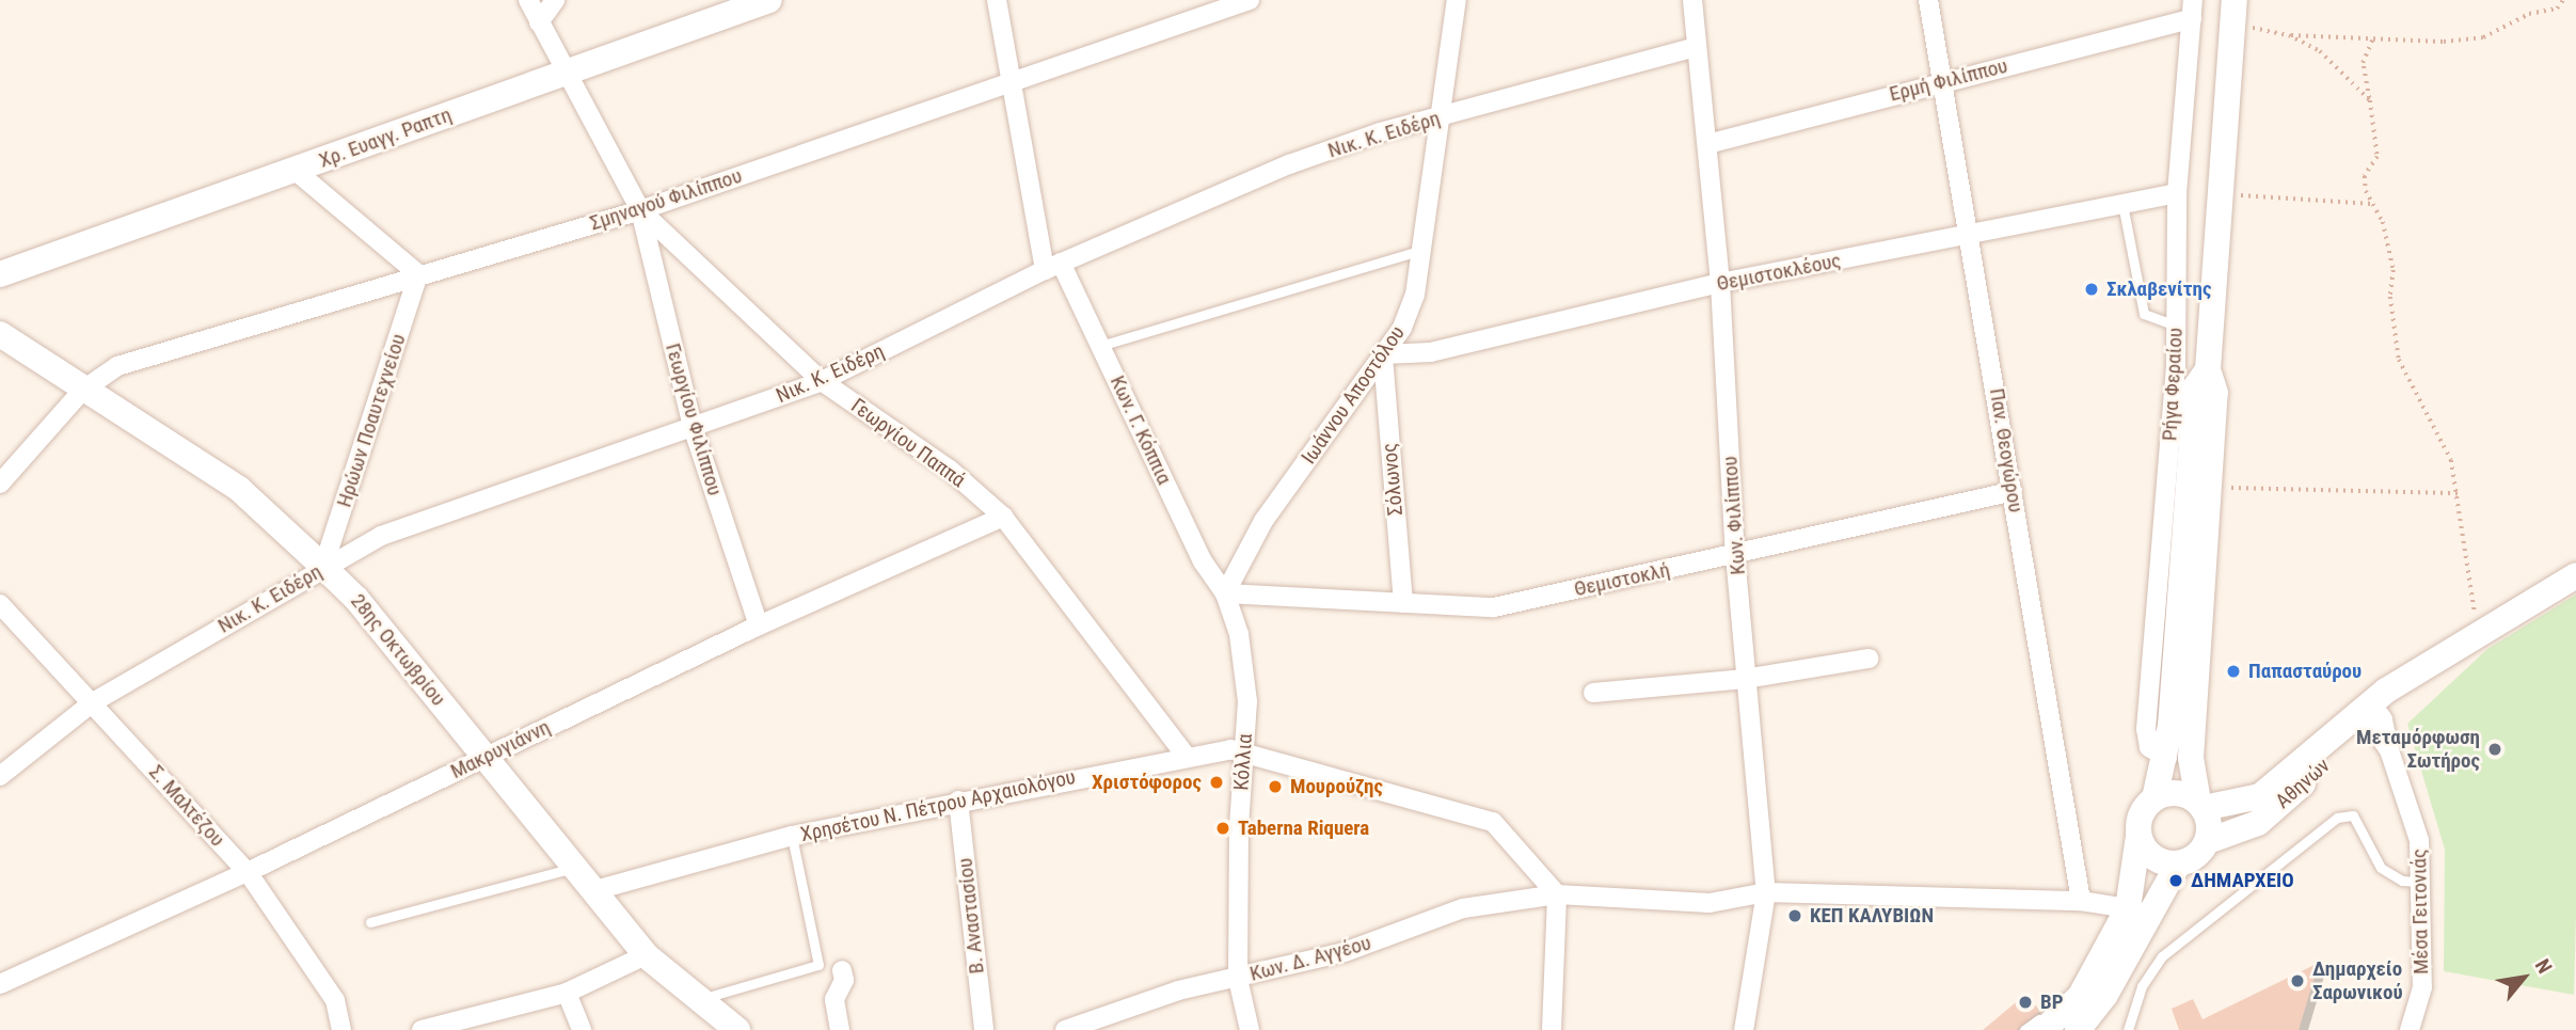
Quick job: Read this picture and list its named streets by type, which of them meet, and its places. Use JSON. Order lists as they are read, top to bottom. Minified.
{"streets":{"main road":["Χρ. Ευαγγ. Ραπτη","Ρήγα Φεραίου","28ης Οκτωβρίου","Αθηνών"],"street":["Ερμή Φιλίππου","Νικ. Κ. Ειδέρη","Σμηναγού Φιλίππου","Θεμιστοκλέους","Ιωάννου Αποστόλου","Γεωργίου Φιλίππου","Ηρώων Ποαυτεχνείου","Κων. Γ. Κόππια","Γεωργίου Παππά","Παν. Θεογώρου","Σόλωνος","Κων. Φιλίππου","Θεμιστοκλή","Μακρυγιάννη","Κόλλια","Σ. Μαλτέζου","Χρησέτου Ν. Πέτρου Αρχαιολόγου","Μέσα Γειτονιάς","Β. Αναστασίου","Κων. Δ. Αγγέου"]},"crossings":[["Ερμή Φιλίππου","Ρήγα Φεραίου"],["Ερμή Φιλίππου","Παν. Θεογώρου"],["Ερμή Φιλίππου","Κων. Φιλίππου"],["Νικ. Κ. Ειδέρη","Ιωάννου Αποστόλου"],["Νικ. Κ. Ειδέρη","Γεωργίου Φιλίππου"],["Νικ. Κ. Ειδέρη","Ηρώων Ποαυτεχνείου"],["Νικ. Κ. Ειδέρη","Κων. Γ. Κόππια"],["Νικ. Κ. Ειδέρη","Γεωργίου Παππά"],["Νικ. Κ. Ειδέρη","Κων. Φιλίππου"],["Νικ. Κ. Ειδέρη","28ης Οκτωβρίου"],["Νικ. Κ. Ειδέρη","Σ. Μαλτέζου"],["Χρ. Ευαγγ. Ραπτη","Γεωργίου Παππά"],["Σμηναγού Φιλίππου","Γεωργίου Φιλίππου"],["Σμηναγού Φιλίππου","Ηρώων Ποαυτεχνείου"],["Σμηναγού Φιλίππου","Κων. Γ. Κόππια"],["Σμηναγού Φιλίππου","Γεωργίου Παππά"],["Σμηναγού Φιλίππου","28ης Οκτωβρίου"],["Θεμιστοκλέους","Ρήγα Φεραίου"],["Θεμιστοκλέους","Ιωάννου Αποστόλου"],["Θεμιστοκλέους","Παν. Θεογώρου"],["Θεμιστοκλέους","Σόλωνος"],["Θεμιστοκλέους","Κων. Φιλίππου"],["Ρήγα Φεραίου","Αθηνών"],["Ιωάννου Αποστόλου","Κων. Γ. Κόππια"],["Ιωάννου Αποστόλου","Σόλωνος"],["Ιωάννου Αποστόλου","Θεμιστοκλή"],["Ιωάννου Αποστόλου","Κόλλια"],["Γεωργίου Φιλίππου","Γεωργίου Παππά"],["Γεωργίου Φιλίππου","Μακρυγιάννη"],["Ηρώων Ποαυτεχνείου","28ης Οκτωβρίου"],["Κων. Γ. Κόππια","Θεμιστοκλή"],["Κων. Γ. Κόππια","Κόλλια"],["Γεωργίου Παππά","Μακρυγιάννη"],["Γεωργίου Παππά","Χρησέτου Ν. Πέτρου Αρχαιολόγου"],["Παν. Θεογώρου","Θεμιστοκλή"],["Παν. Θεογώρου","Κων. Δ. Αγγέου"],["Σόλωνος","Θεμιστοκλή"],["Κων. Φιλίππου","Θεμιστοκλή"],["Κων. Φιλίππου","Κων. Δ. Αγγέου"],["Θεμιστοκλή","Κόλλια"],["28ης Οκτωβρίου","Μακρυγιάννη"],["28ης Οκτωβρίου","Χρησέτου Ν. Πέτρου Αρχαιολόγου"],["Μακρυγιάννη","Σ. Μαλτέζου"],["Κόλλια","Χρησέτου Ν. Πέτρου Αρχαιολόγου"],["Κόλλια","Κων. Δ. Αγγέου"],["Αθηνών","Μέσα Γειτονιάς"],["Χρησέτου Ν. Πέτρου Αρχαιολόγου","Β. Αναστασίου"],["Χρησέτου Ν. Πέτρου Αρχαιολόγου","Κων. Δ. Αγγέου"]],"places":["Σκλαβενίτης","Παπασταύρου","Μεταμόρφωση Σωτήρος","Χριστόφορος","Μουρούζης","Taberna Riquera","ΔΗΜΑΡΧΕΙΟ","ΚΕΠ ΚΑΛΥΒΙΩΝ","Δημαρχείο Σαρωνικού","BP"],"north":"top right"}
